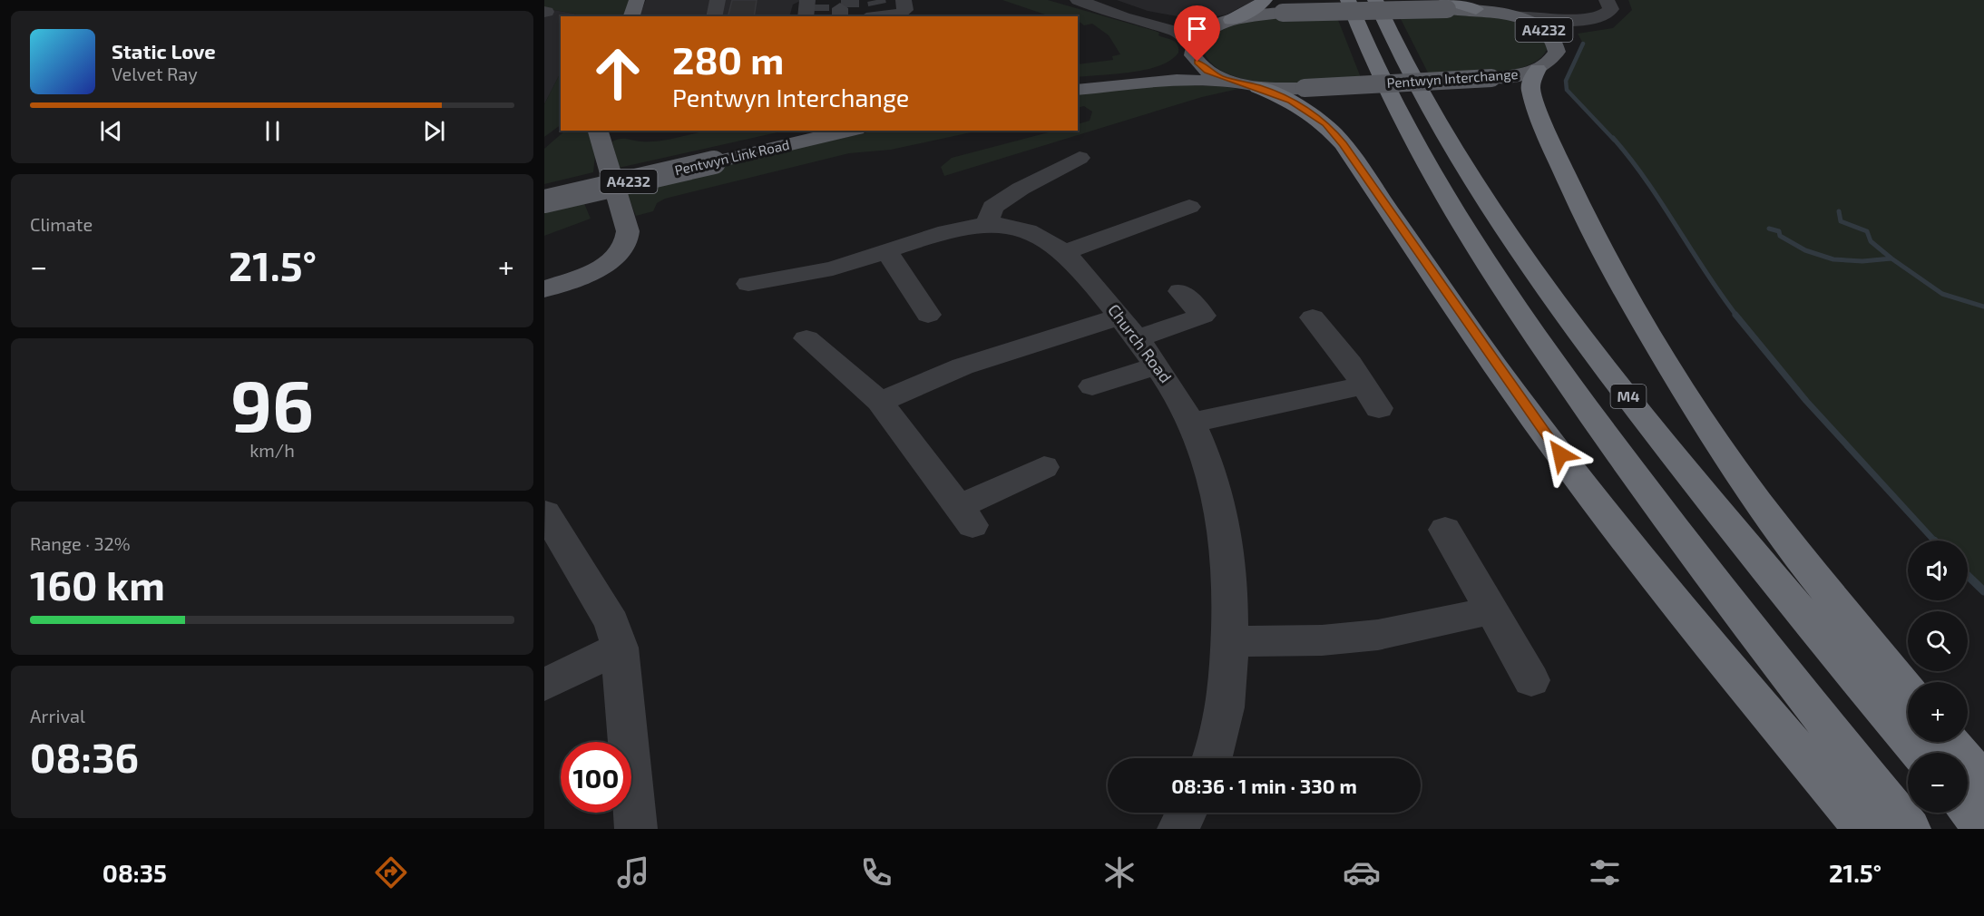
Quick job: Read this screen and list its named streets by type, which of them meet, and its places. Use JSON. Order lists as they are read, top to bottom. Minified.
{"streets":{"highway":["M4"],"main road":["A4232","Pentwyn Interchange","Pentwyn Link Road"],"street":["Church Road"]},"crossings":[["A4232","Pentwyn Interchange"]],"page":{"turn":["280 m","Pentwyn Interchange"],"song":["Static Love","Velvet Ray"],"tile":["Climate",["96","km/h"],["Range · 32%","160 km"],["Arrival","08:36"]],"heat":["−","21.5°","+"],"map_buttons":["+","−"],"limit":"100","trip":"08:36 · 1 min · 330 m","tabs":["08:35","21.5°"]}}
